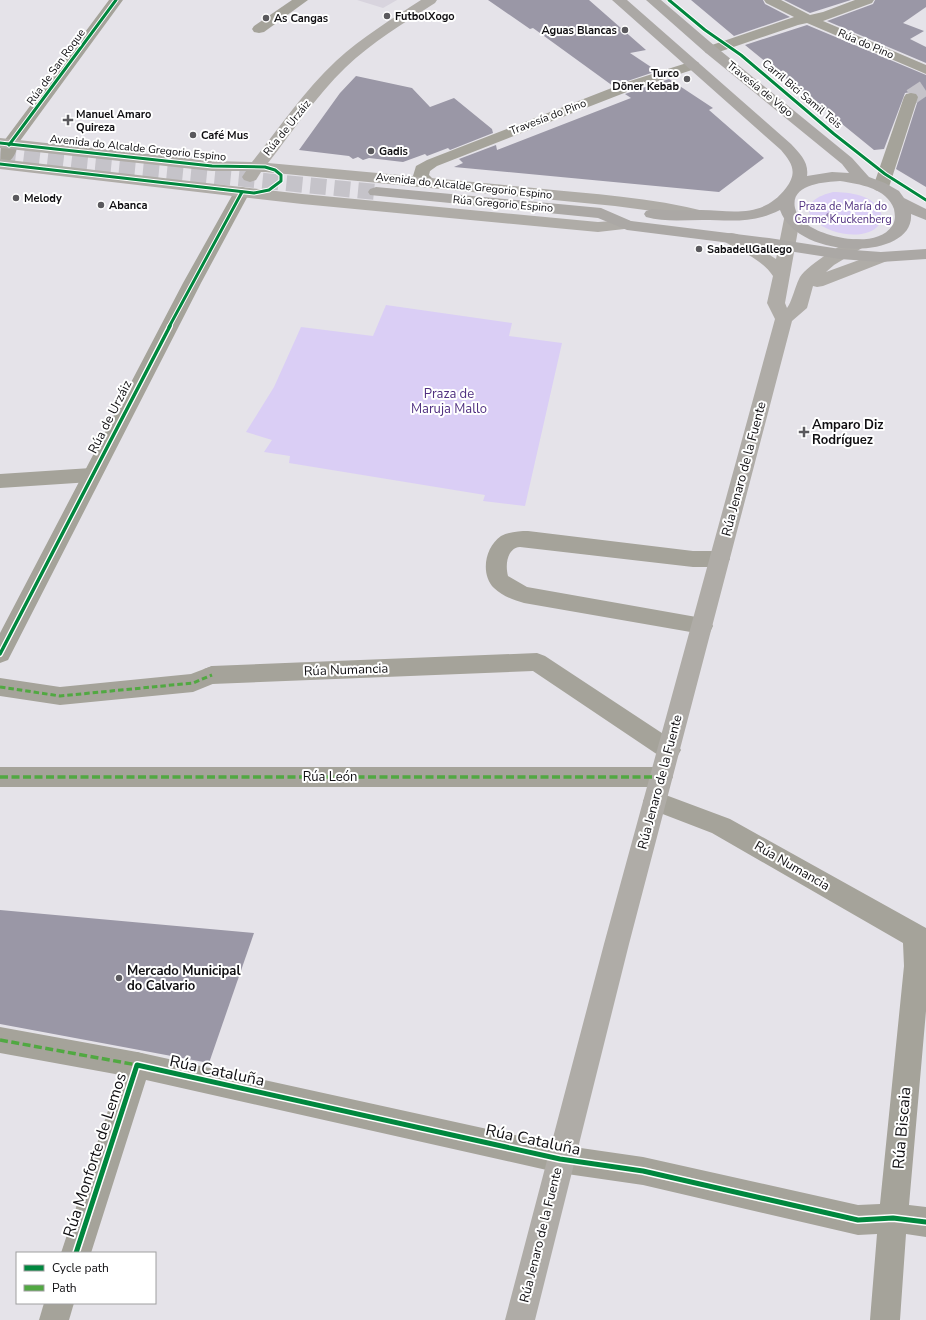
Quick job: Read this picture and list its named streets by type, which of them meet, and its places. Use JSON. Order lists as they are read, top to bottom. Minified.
{"streets":{"main road":["Travesía de Vigo","Rúa de Urzáiz","Avenida do Alcalde Gregorio Espino","Rúa Gregorio Espino","Rúa Jenaro de la Fuente"],"street":["Rúa do Pino","Rúa de San Roque","Travesía do Pino","Rúa Numancia","Rúa León","Rúa Cataluña","Rúa Biscaia","Rúa Monforte de Lemos"],"cycle path":["Carril Bici Samil Teis"]},"crossings":[["Rúa de San Roque","Avenida do Alcalde Gregorio Espino"],["Travesía de Vigo","Travesía do Pino"],["Travesía de Vigo","Avenida do Alcalde Gregorio Espino"],["Travesía do Pino","Avenida do Alcalde Gregorio Espino"],["Rúa de Urzáiz","Avenida do Alcalde Gregorio Espino"],["Avenida do Alcalde Gregorio Espino","Rúa Gregorio Espino"],["Rúa Jenaro de la Fuente","Rúa Numancia"],["Rúa Jenaro de la Fuente","Rúa León"],["Rúa Jenaro de la Fuente","Rúa Cataluña"],["Rúa Numancia","Rúa Biscaia"],["Rúa Cataluña","Rúa Biscaia"],["Rúa Cataluña","Rúa Monforte de Lemos"]],"parks":["Praza de María do Carme Kruckenberg","Praza de Maruja Mallo"],"places":{"other":["FutbolXogo","As Cangas","Aguas Blancas","Turco Döner Kebab","Café Mus","Gadis","Melody","Abanca","SabadellGallego","Mercado Municipal do Calvario"],"health":["Manuel Amaro Quireza","Amparo Diz Rodríguez"]},"legend":["Cycle path","Path"]}
